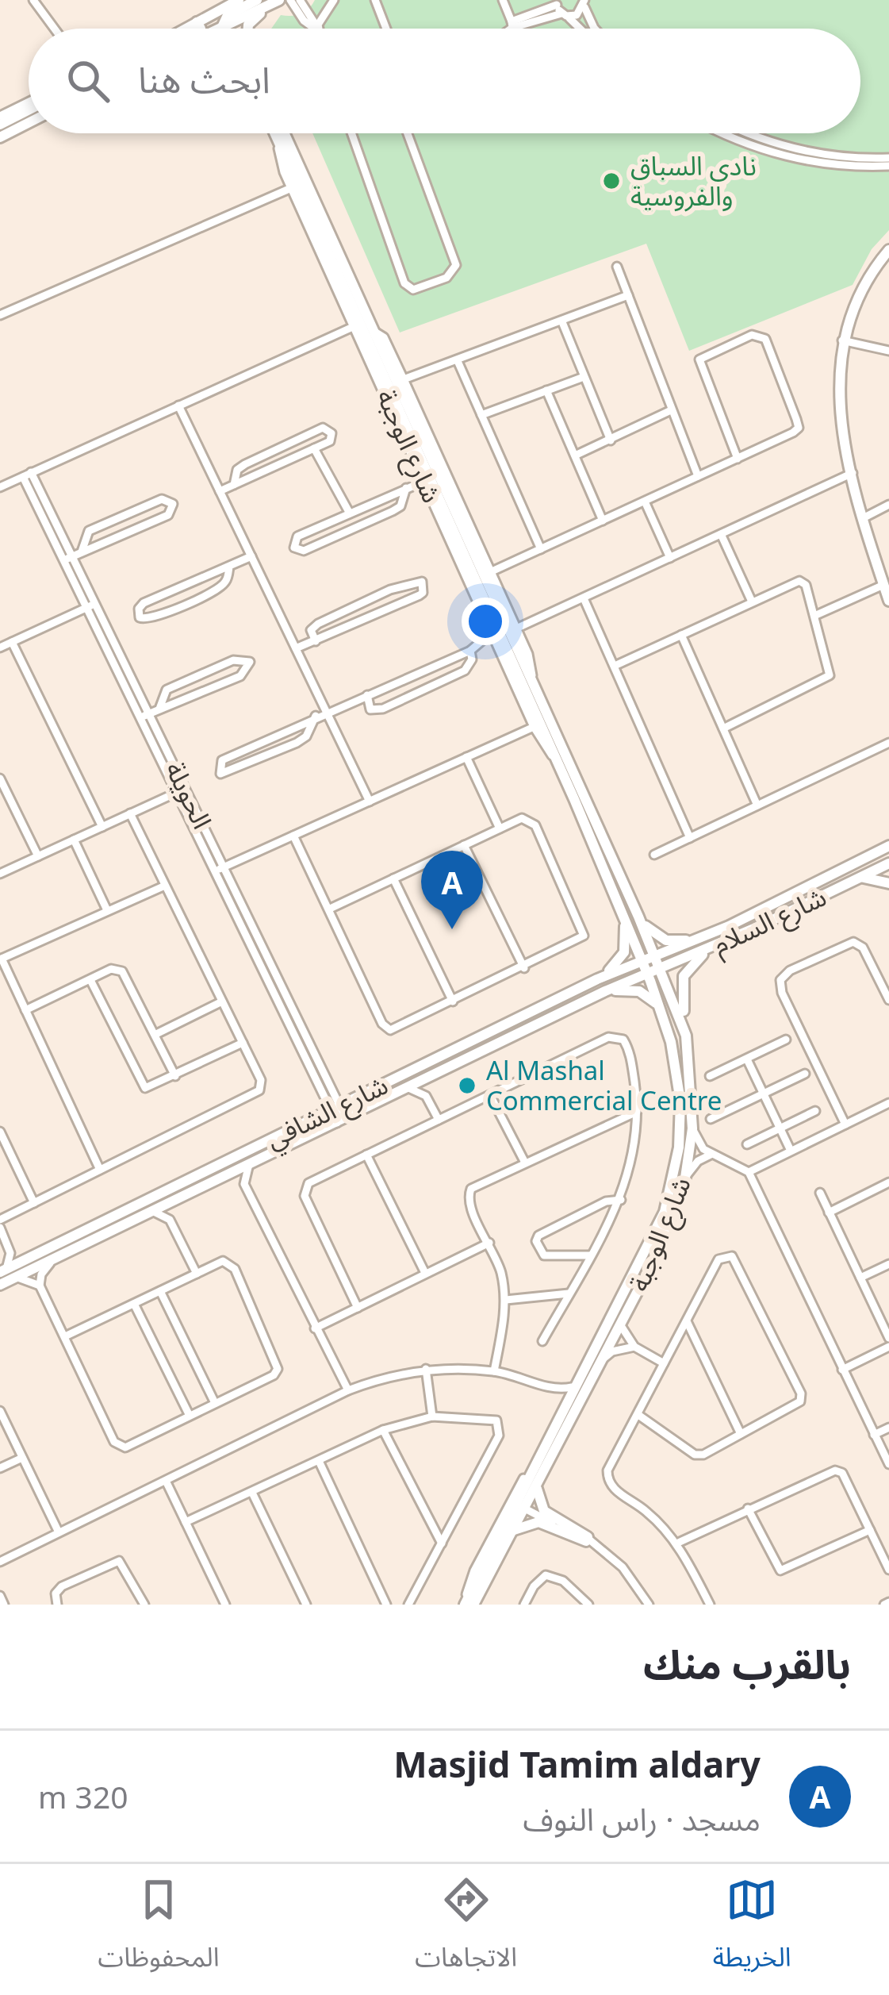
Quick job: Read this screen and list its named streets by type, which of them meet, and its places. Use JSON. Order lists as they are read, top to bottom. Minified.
{"streets":{"street":["شارع الوجبة","الحويلة","شارع السلام","شارع الشافي"]},"crossings":[["شارع الوجبة","شارع السلام"],["شارع الوجبة","شارع الشافي"],["الحويلة","شارع الشافي"],["شارع السلام","شارع الشافي"]],"places":["نادي السباق والفروسية","Al Mashal Commercial Centre"],"page":{"search":"ابحث هنا","pins":"A","heading":"بالقرب منك","list":[{"mark":"A","name":"Masjid Tamim aldary","note":"مسجد · راس النوف","value":"320 m"}],"nav":["الخريطة","الاتجاهات","المحفوظات"]}}
